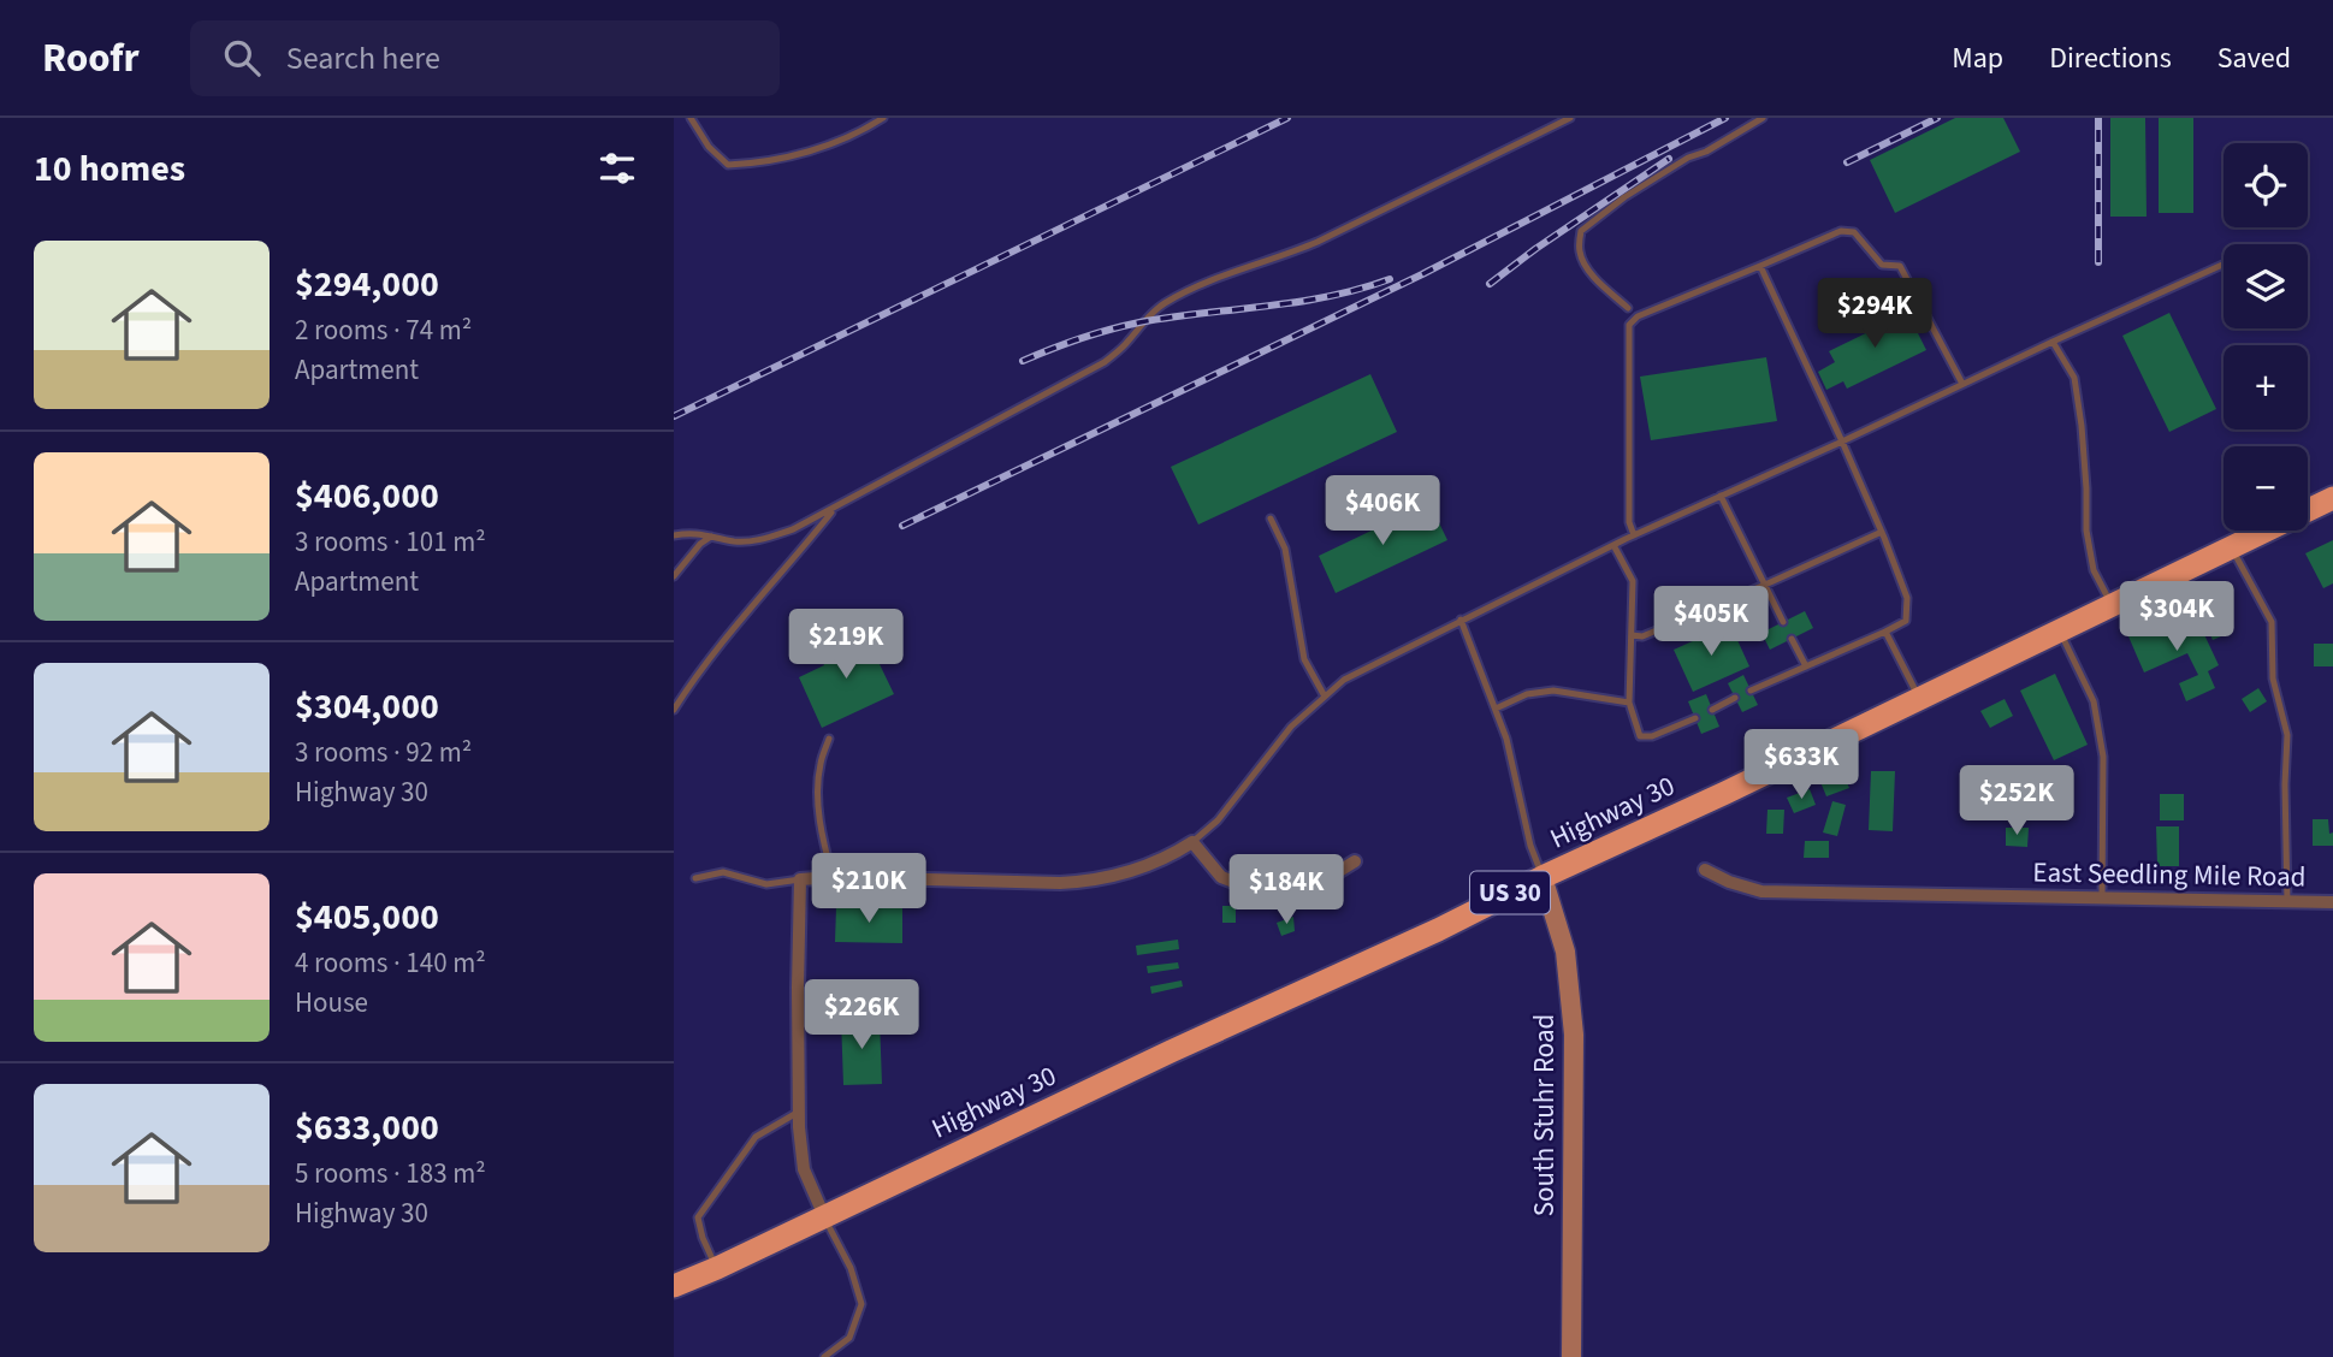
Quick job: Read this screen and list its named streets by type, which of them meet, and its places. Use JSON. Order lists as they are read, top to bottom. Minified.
{"streets":{"highway":["Highway 30","US 30"],"main road":["South Stuhr Road"],"street":["East Seedling Mile Road"]},"crossings":[["Highway 30","South Stuhr Road"]],"page":{"header":"Roofr","search":"Search here","nav":["Map","Directions","Saved"],"heading":"10 homes","map_buttons":["+","−"],"list":[{"name":"$294,000","note":"2 rooms · 74 m² · Apartment"},{"name":"$406,000","note":"3 rooms · 101 m² · Apartment"},{"name":"$304,000","note":"3 rooms · 92 m² · Highway 30"},{"name":"$405,000","note":"4 rooms · 140 m² · House"},{"name":"$633,000","note":"5 rooms · 183 m² · Highway 30"}],"price":["$294K","$406K","$304K","$405K","$219K","$633K","$252K","$210K","$184K","$226K"]}}
